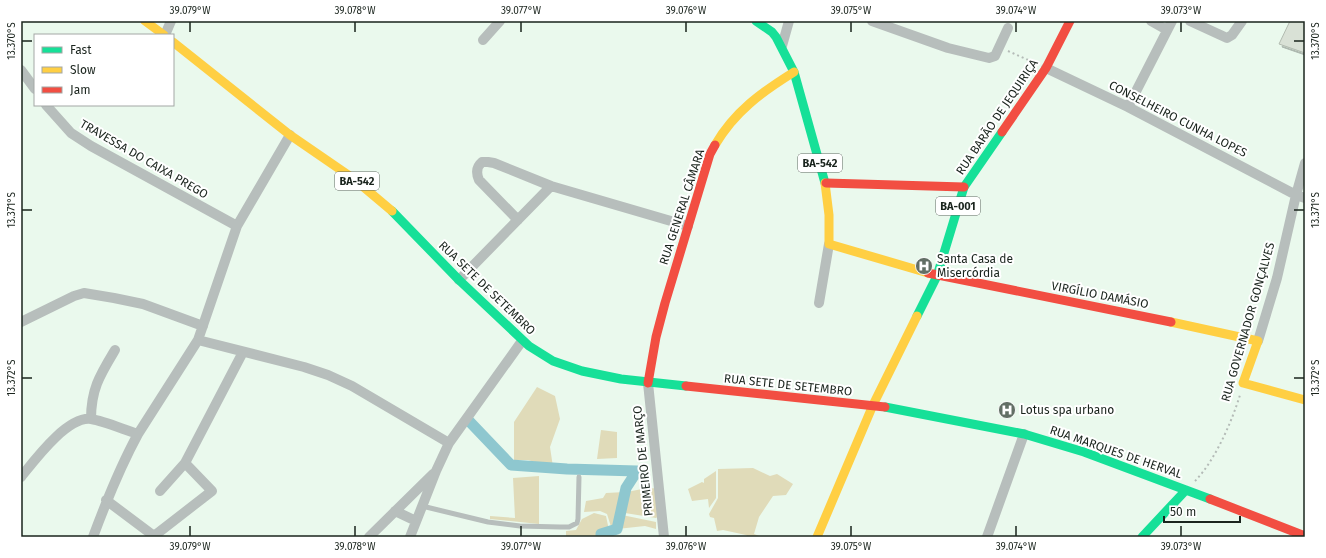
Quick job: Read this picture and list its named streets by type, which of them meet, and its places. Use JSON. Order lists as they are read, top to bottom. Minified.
{"streets":{"main road":["RUA BARÃO DE JEQUIRIÇA","BA-542","BA-001","RUA GENERAL CÂMARA","RUA SETE DE SETEMBRO","VIRGÍLIO DAMÁSIO","RUA GOVERNADOR GONÇALVES","RUA MARQUES DE HERVAL"],"street":["CONSELHEIRO CUNHA LOPES","TRAVESSA DO CAIXA PREGO","PRIMEIRO DE MARÇO"]},"crossings":[["RUA BARÃO DE JEQUIRIÇA","CONSELHEIRO CUNHA LOPES"],["RUA BARÃO DE JEQUIRIÇA","BA-542"],["RUA BARÃO DE JEQUIRIÇA","BA-001"],["RUA BARÃO DE JEQUIRIÇA","RUA SETE DE SETEMBRO"],["RUA BARÃO DE JEQUIRIÇA","VIRGÍLIO DAMÁSIO"],["RUA BARÃO DE JEQUIRIÇA","RUA MARQUES DE HERVAL"],["CONSELHEIRO CUNHA LOPES","RUA GOVERNADOR GONÇALVES"],["BA-542","RUA GENERAL CÂMARA"],["BA-001","RUA SETE DE SETEMBRO"],["BA-001","RUA MARQUES DE HERVAL"],["RUA GENERAL CÂMARA","RUA SETE DE SETEMBRO"],["RUA GENERAL CÂMARA","PRIMEIRO DE MARÇO"],["RUA SETE DE SETEMBRO","RUA MARQUES DE HERVAL"],["RUA SETE DE SETEMBRO","PRIMEIRO DE MARÇO"],["VIRGÍLIO DAMÁSIO","RUA GOVERNADOR GONÇALVES"],["RUA GOVERNADOR GONÇALVES","RUA MARQUES DE HERVAL"]],"places":{"hospital":["Santa Casa de Misercórdia","Lotus spa urbano"]},"legend":["Fast","Slow","Jam"],"scale_bar":"50 m","coordinates":["39.079°W","39.078°W","39.077°W","39.076°W","39.075°W","39.074°W","39.073°W","13.370°S","13.371°S","13.372°S"]}
